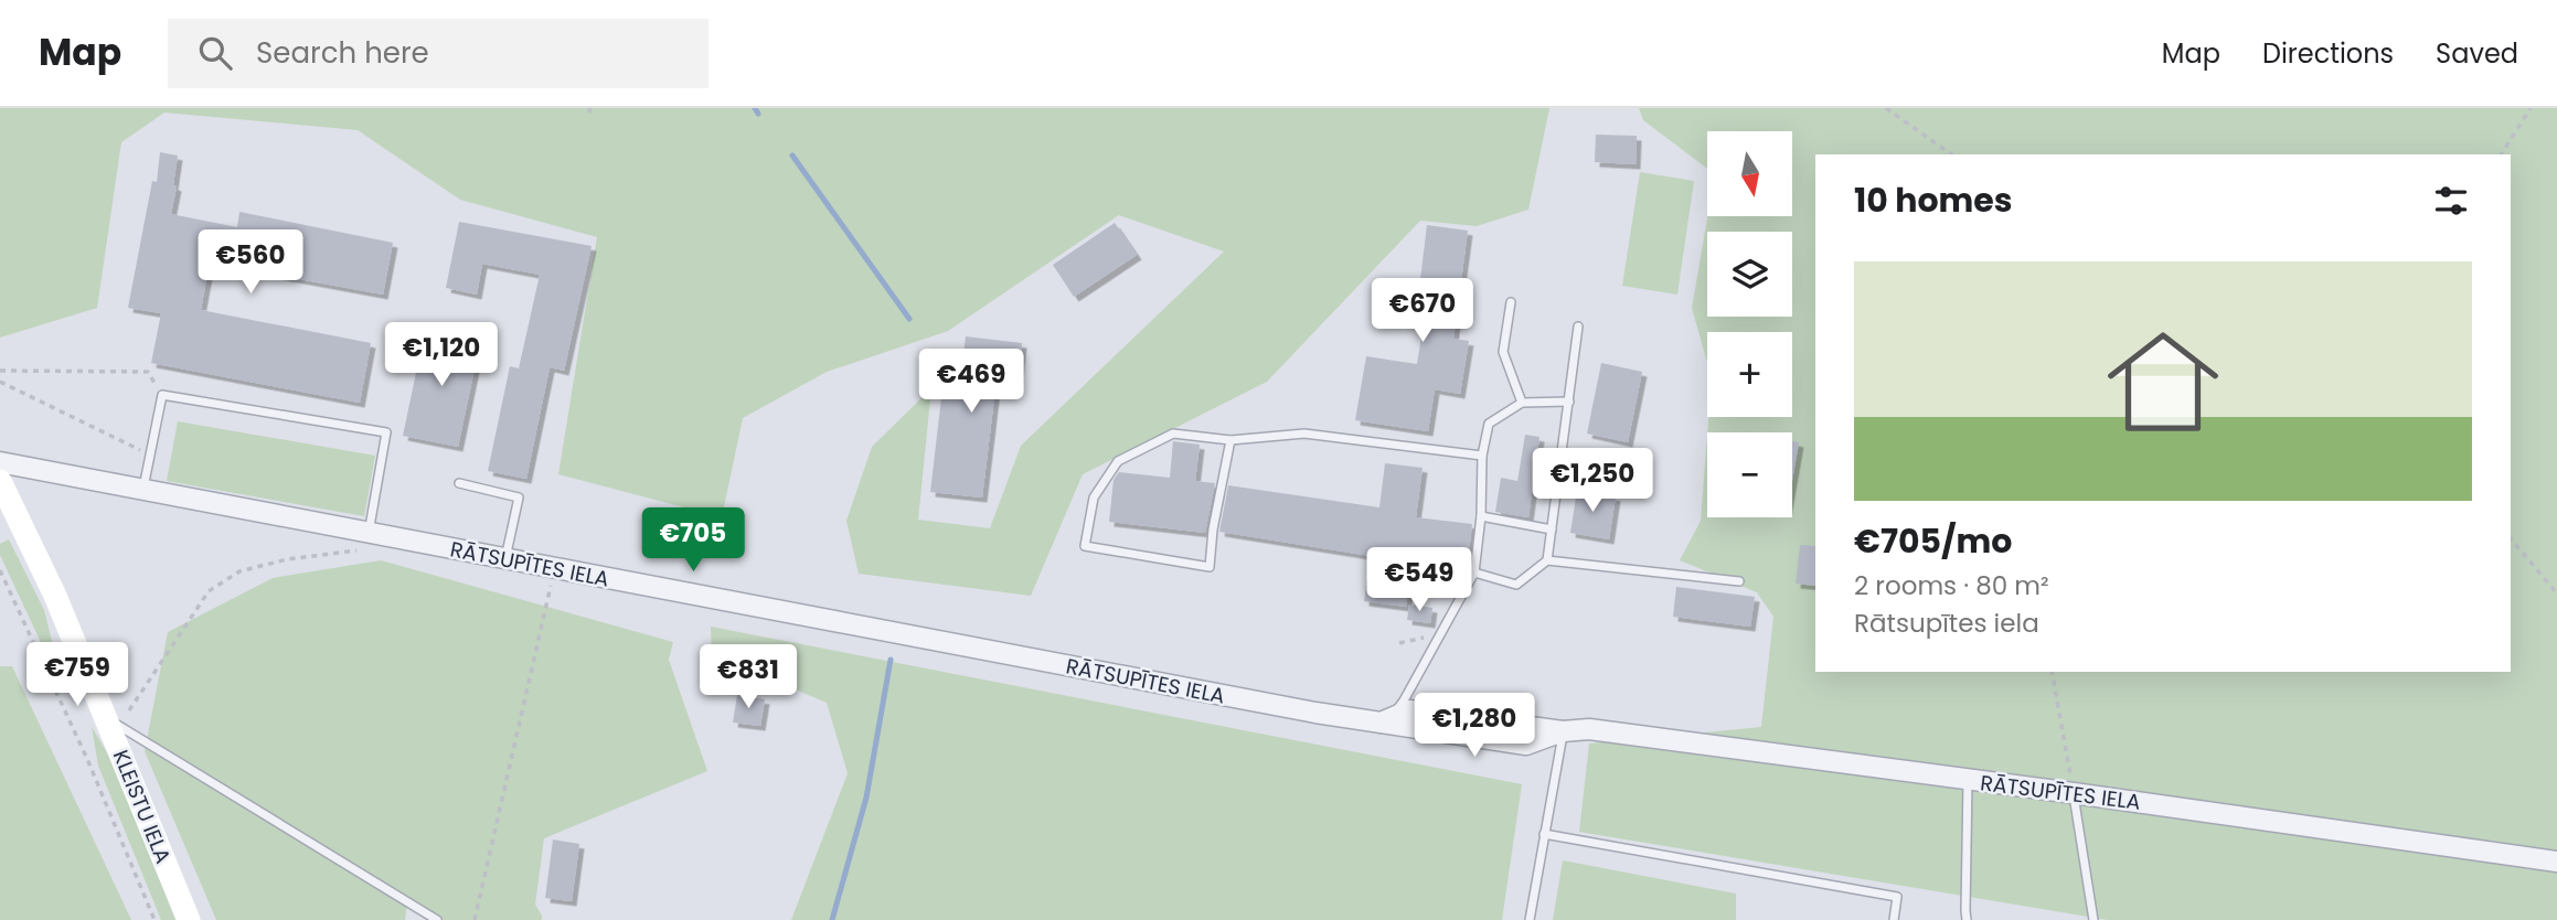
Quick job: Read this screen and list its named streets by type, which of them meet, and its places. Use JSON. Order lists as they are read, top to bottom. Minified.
{"streets":{"main road":["KLEISTU IELA"],"street":["RĀTSUPĪTES IELA"]},"north":"bottom","page":{"header":"Map","search":"Search here","nav":["Map","Directions","Saved"],"map_buttons":["+","−"],"heading":"10 homes","price":["€560","€670","€1,120","€469","€1,250","€705","€549","€759","€831","€1,280"],"list":[{"name":"€705/mo","note":"2 rooms · 80 m² · Rātsupītes iela"}]}}
